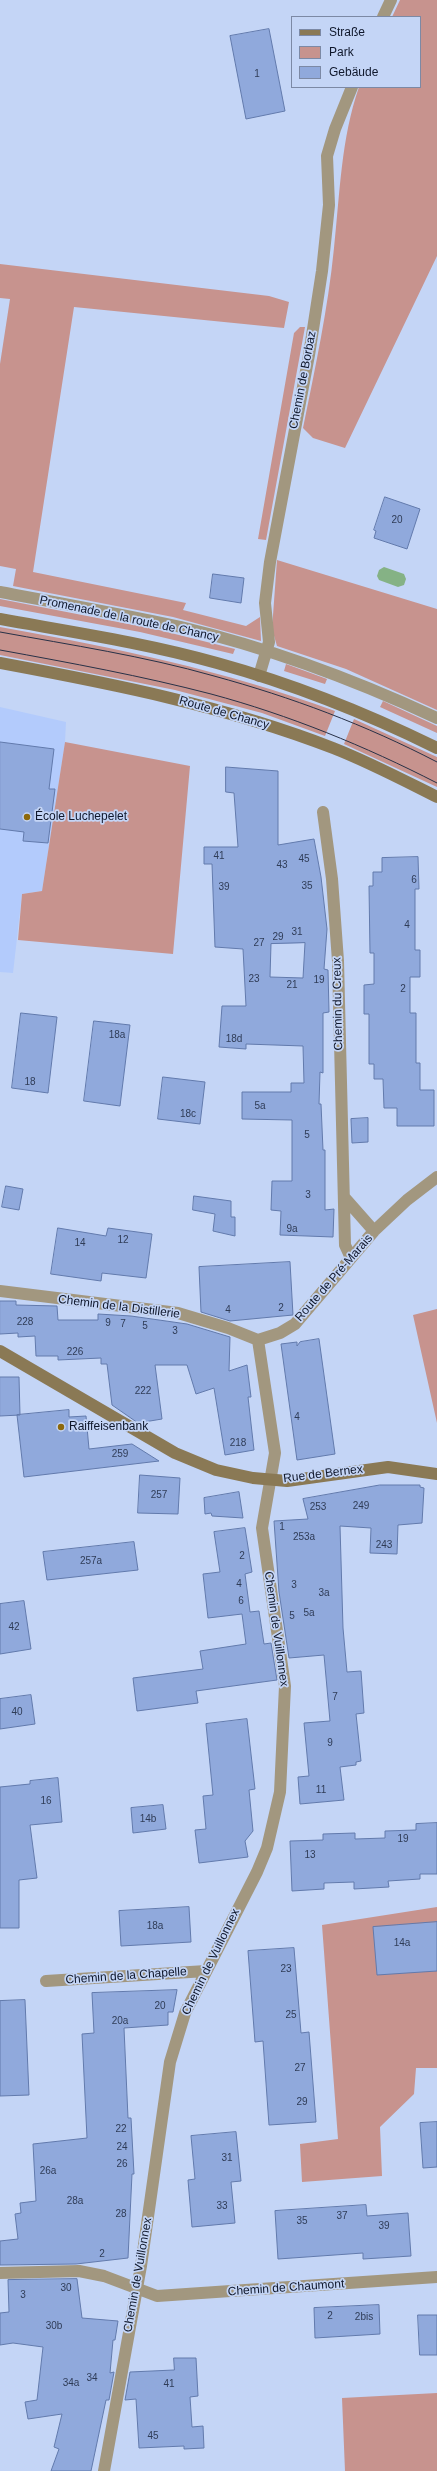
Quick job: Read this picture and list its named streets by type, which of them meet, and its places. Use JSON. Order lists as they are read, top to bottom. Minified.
{"streets":{"main road":["Route de Chancy","Rue de Bernex"],"street":["Chemin de Borbaz","Promenade de la route de Chancy","Chemin du Creux","Route de Pré-Marais","Chemin de la Distillerie","Chemin de Vuillonnex","Chemin de la Chapelle","Chemin de Chaumont"]},"crossings":[["Chemin de Borbaz","Promenade de la route de Chancy"],["Chemin du Creux","Route de Pré-Marais"],["Route de Pré-Marais","Chemin de la Distillerie"],["Rue de Bernex","Chemin de Vuillonnex"],["Chemin de Vuillonnex","Chemin de la Chapelle"],["Chemin de Vuillonnex","Chemin de Chaumont"]],"places":["École Luchepelet","Raiffeisenbank"],"house_numbers":["1","20","41","45","43","6","35","39","4","31","29","27","23","19","21","2","18a","18d","18","5a","18c","5","3","9a","12","14","2","4","228","9","7","5","3","226","222","4","218","259","257","249","253","1","253a","243","2","257a","4","3","3a","6","5a","5","42","7","40","9","11","16","14b","19","13","18a","14a","23","20","25","20a","27","29","22","24","31","26","26a","28a","33","28","37","35","39","2","30","3","2","2bis","30b","34","34a","41","45"],"legend":["Straße","Park","Gebäude"]}
